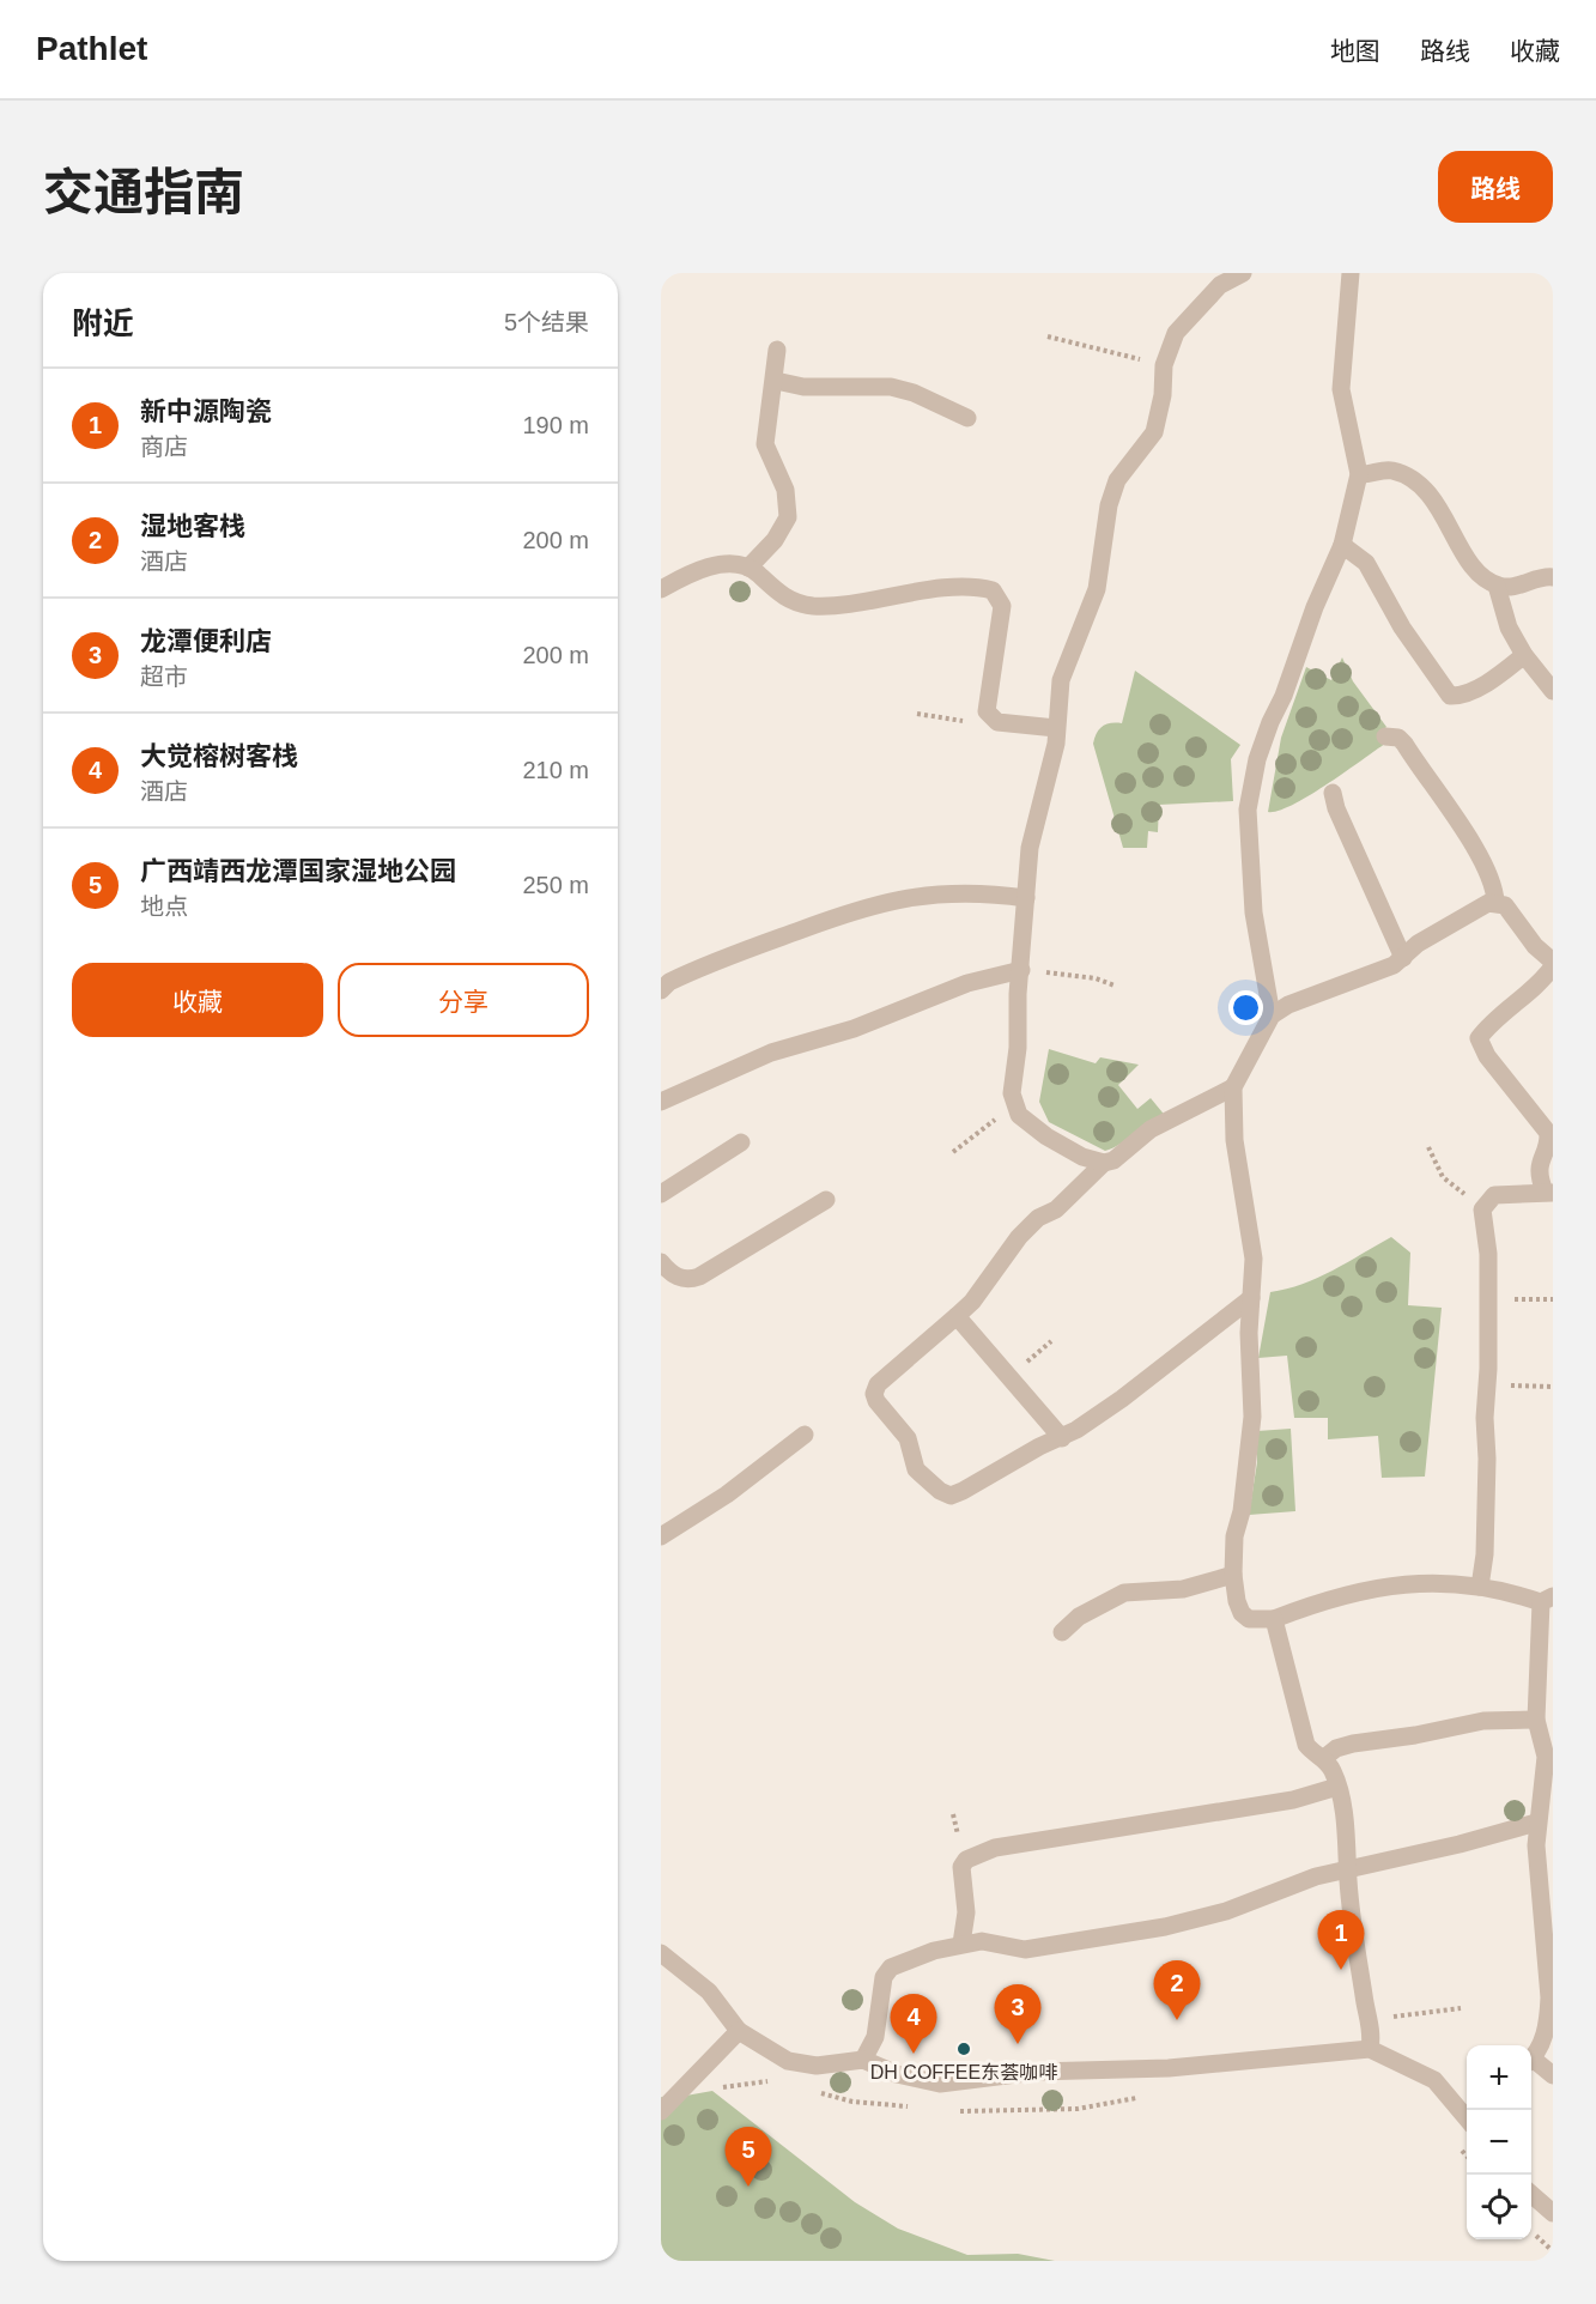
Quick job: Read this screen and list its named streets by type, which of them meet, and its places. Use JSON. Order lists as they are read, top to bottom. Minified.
{"places":["DH COFFEE东荟咖啡"],"page":{"header":"Pathlet","nav":["地图","路线","收藏"],"title":"交通指南","buttons":["路线",["收藏","分享"]],"heading":["附近","5个结果"],"list":[{"mark":"1","name":"新中源陶瓷","note":"商店","value":"190 m"},{"mark":"2","name":"湿地客栈","note":"酒店","value":"200 m"},{"mark":"3","name":"龙潭便利店","note":"超市","value":"200 m"},{"mark":"4","name":"大觉榕树客栈","note":"酒店","value":"210 m"},{"mark":"5","name":"广西靖西龙潭国家湿地公园","note":"地点","value":"250 m"}],"pins":["1","2","3","4","5"],"map_buttons":["+","−"]}}
